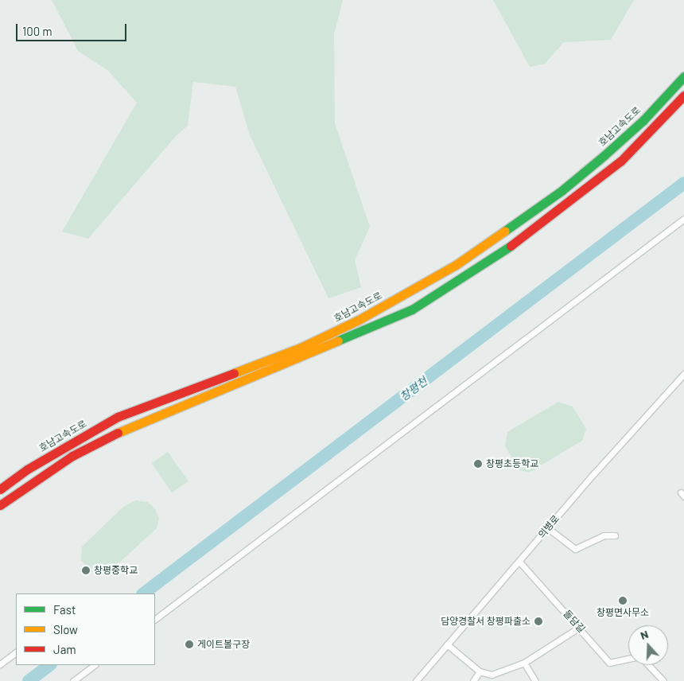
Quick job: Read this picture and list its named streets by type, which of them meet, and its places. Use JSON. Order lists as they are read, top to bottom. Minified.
{"streets":{"highway":["호남고속도로"],"street":["의병로","돌담길"]},"crossings":[["의병로","돌담길"]],"water":["창평천"],"places":["창평초등학교","창평중학교","창평면사무소","담양경찰서 창평파출소","게이트볼구장"],"legend":["Fast","Slow","Jam"],"scale_bar":"100 m","north":"top"}
